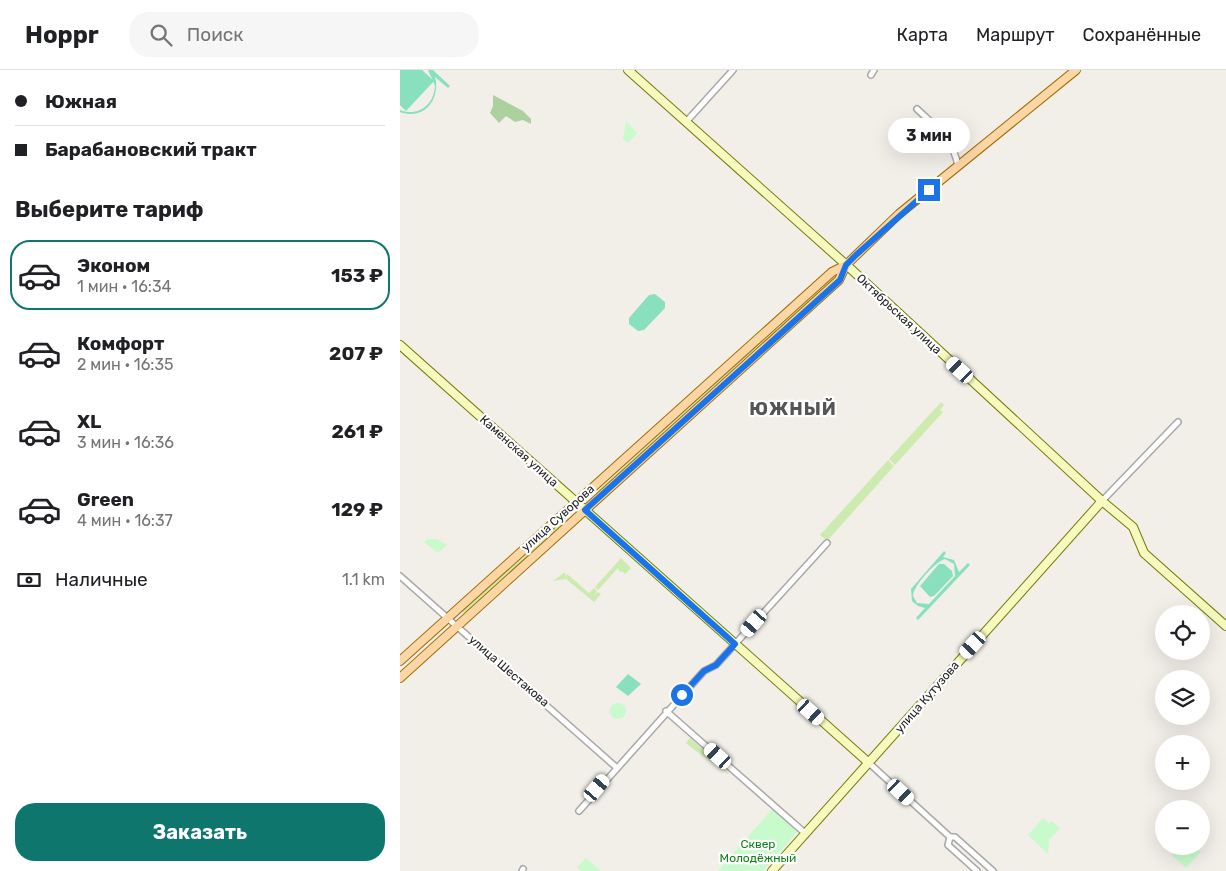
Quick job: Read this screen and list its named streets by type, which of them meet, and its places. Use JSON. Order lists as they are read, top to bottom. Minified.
{"streets":{"main road":["улица Суворова"],"street":["Октябрьская улица","Каменская улица","улица Шестакова","улица Кутузова"]},"crossings":[["Октябрьская улица","улица Суворова"],["Октябрьская улица","улица Кутузова"],["Каменская улица","улица Суворова"],["Каменская улица","улица Кутузова"],["улица Суворова","улица Шестакова"]],"districts":["ЮЖНЫЙ"],"parks":["Сквер Молодёжный"],"page":{"header":"Hoppr","search":"Поиск","nav":["Карта","Маршрут","Сохранённые"],"banner":["Южная","Барабановский тракт"],"bubble":"3 мин","heading":"Выберите тариф","list":[{"name":"Эконом","note":"1 мин · 16:34","value":"153 ₽"},{"name":"Комфорт","note":"2 мин · 16:35","value":"207 ₽"},{"name":"XL","note":"3 мин · 16:36","value":"261 ₽"},{"name":"Green","note":"4 мин · 16:37","value":"129 ₽"}],"pay":["Наличные","1.1 km"],"map_buttons":["+","−"],"buttons":"Заказать"}}
